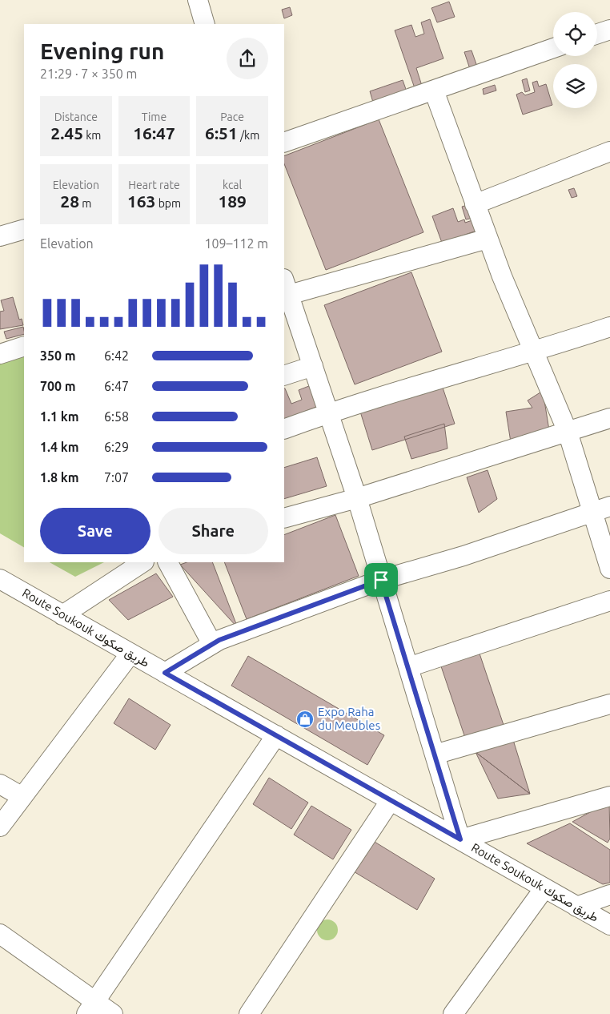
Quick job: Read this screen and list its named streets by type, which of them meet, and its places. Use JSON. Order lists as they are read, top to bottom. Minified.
{"streets":{"street":["Route Soukouk طريق صكوك"]},"places":{"shop":["Expo Raha du Meubles"]},"page":{"heading":["Evening run","21:29 · 7 × 350 m"],"stats":[["Distance","2.45 km"],["Time","16:47"],["Pace","6:51 /km"],["Elevation","28 m"],["Heart rate","163 bpm"],["kcal","189"]],"chart":["Elevation","109–112 m"],"list":[{"name":"350 m","note":"6:42"},{"name":"700 m","note":"6:47"},{"name":"1.1 km","note":"6:58"},{"name":"1.4 km","note":"6:29"},{"name":"1.8 km","note":"7:07"}],"buttons":["Save","Share"]}}
